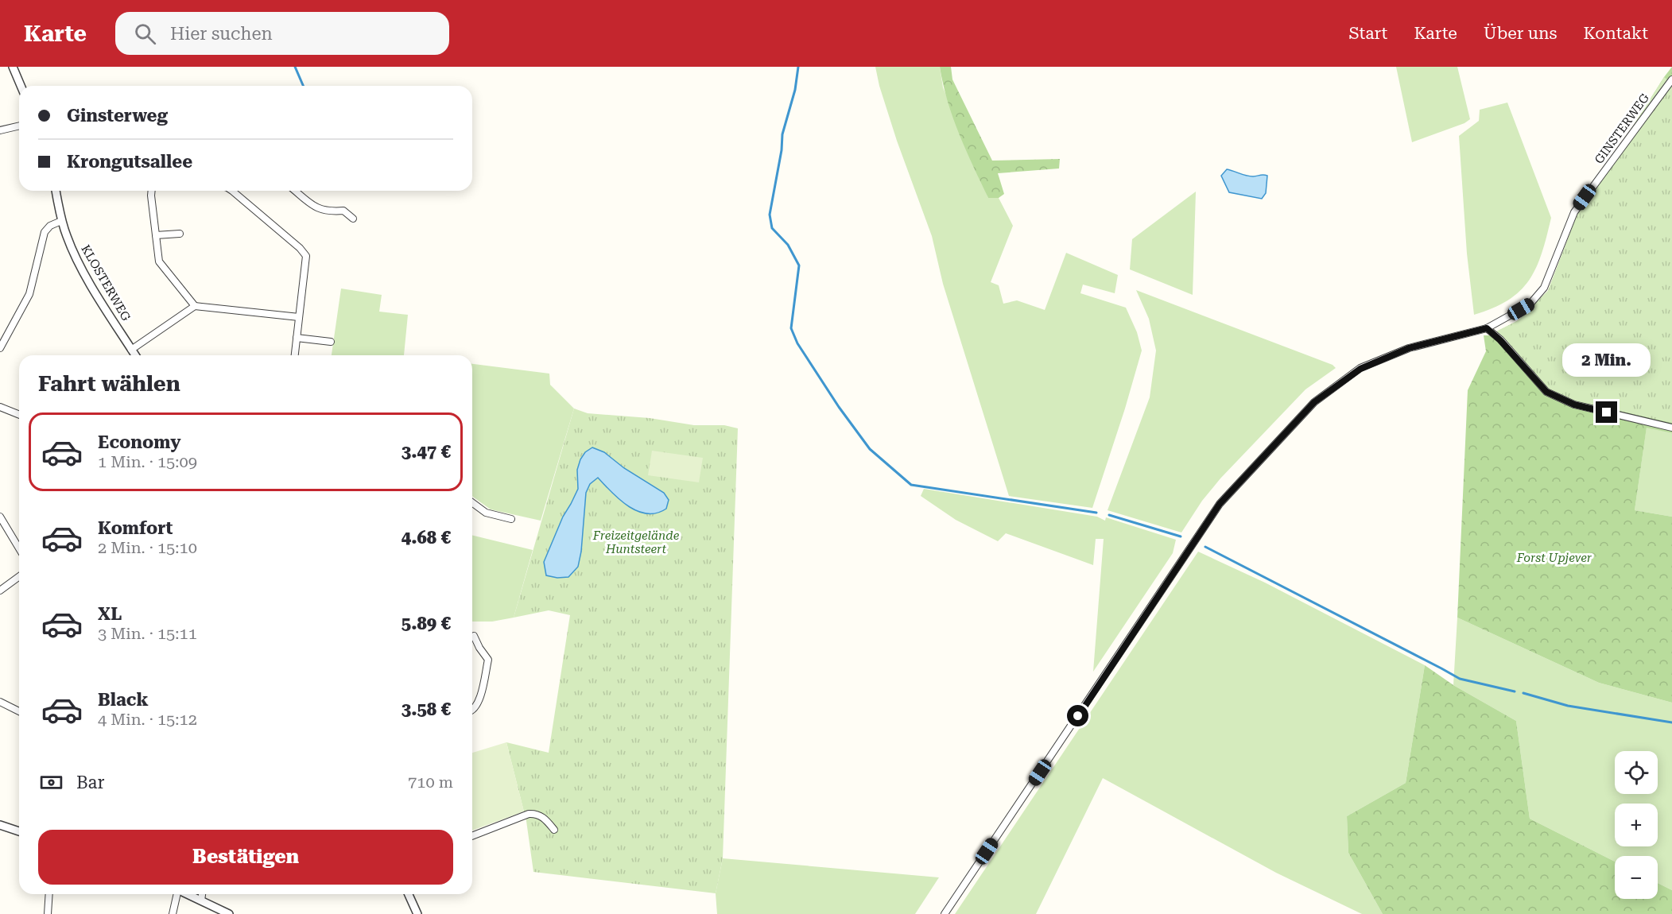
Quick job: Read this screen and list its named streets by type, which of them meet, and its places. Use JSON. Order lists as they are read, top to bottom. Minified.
{"streets":{"street":["GINSTERWEG","KLOSTERWEG"]},"parks":["Freizeitgelände Huntsteert","Forst Upjever"],"page":{"header":"Karte","search":"Hier suchen","nav":["Start","Karte","Über uns","Kontakt"],"banner":["Ginsterweg","Krongutsallee"],"bubble":"2 Min.","heading":"Fahrt wählen","list":[{"name":"Economy","note":"1 Min. · 15:09","value":"3.47 €"},{"name":"Komfort","note":"2 Min. · 15:10","value":"4.68 €"},{"name":"XL","note":"3 Min. · 15:11","value":"5.89 €"},{"name":"Black","note":"4 Min. · 15:12","value":"3.58 €"}],"map_buttons":["+","−"],"pay":["Bar","710 m"],"buttons":"Bestätigen"}}
